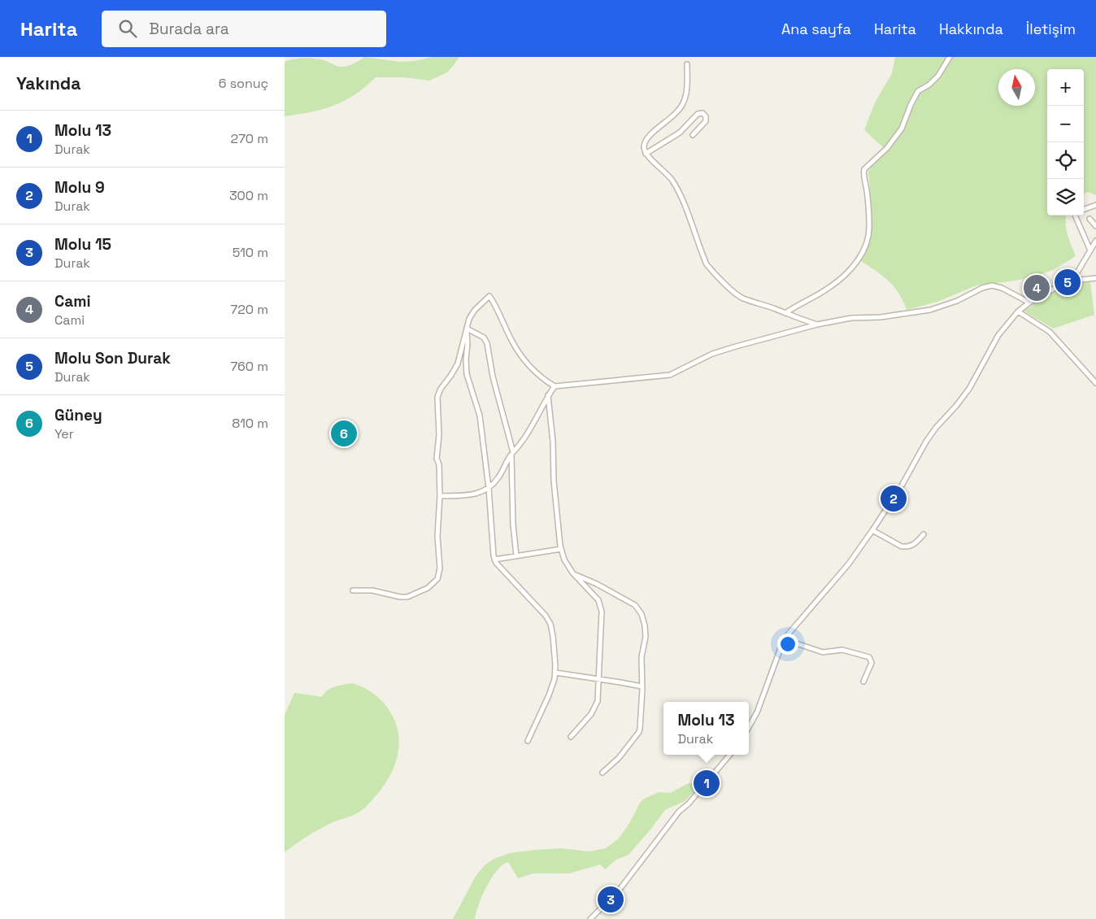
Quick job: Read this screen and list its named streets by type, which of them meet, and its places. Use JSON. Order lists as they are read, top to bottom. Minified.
{"north":"top","page":{"header":"Harita","search":"Burada ara","nav":["Ana sayfa","Harita","Hakkında","İletişim"],"heading":["Yakında","6 sonuç"],"map_buttons":["+","−"],"list":[{"mark":"1","name":"Molu 13","note":"Durak","value":"270 m"},{"mark":"2","name":"Molu 9","note":"Durak","value":"300 m"},{"mark":"3","name":"Molu 15","note":"Durak","value":"510 m"},{"mark":"4","name":"Cami","note":"Cami","value":"720 m"},{"mark":"5","name":"Molu Son Durak","note":"Durak","value":"760 m"},{"mark":"6","name":"Güney","note":"Yer","value":"810 m"}],"pins":["5","4","6","2","1","3"],"popup":["Molu 13","Durak"]}}
